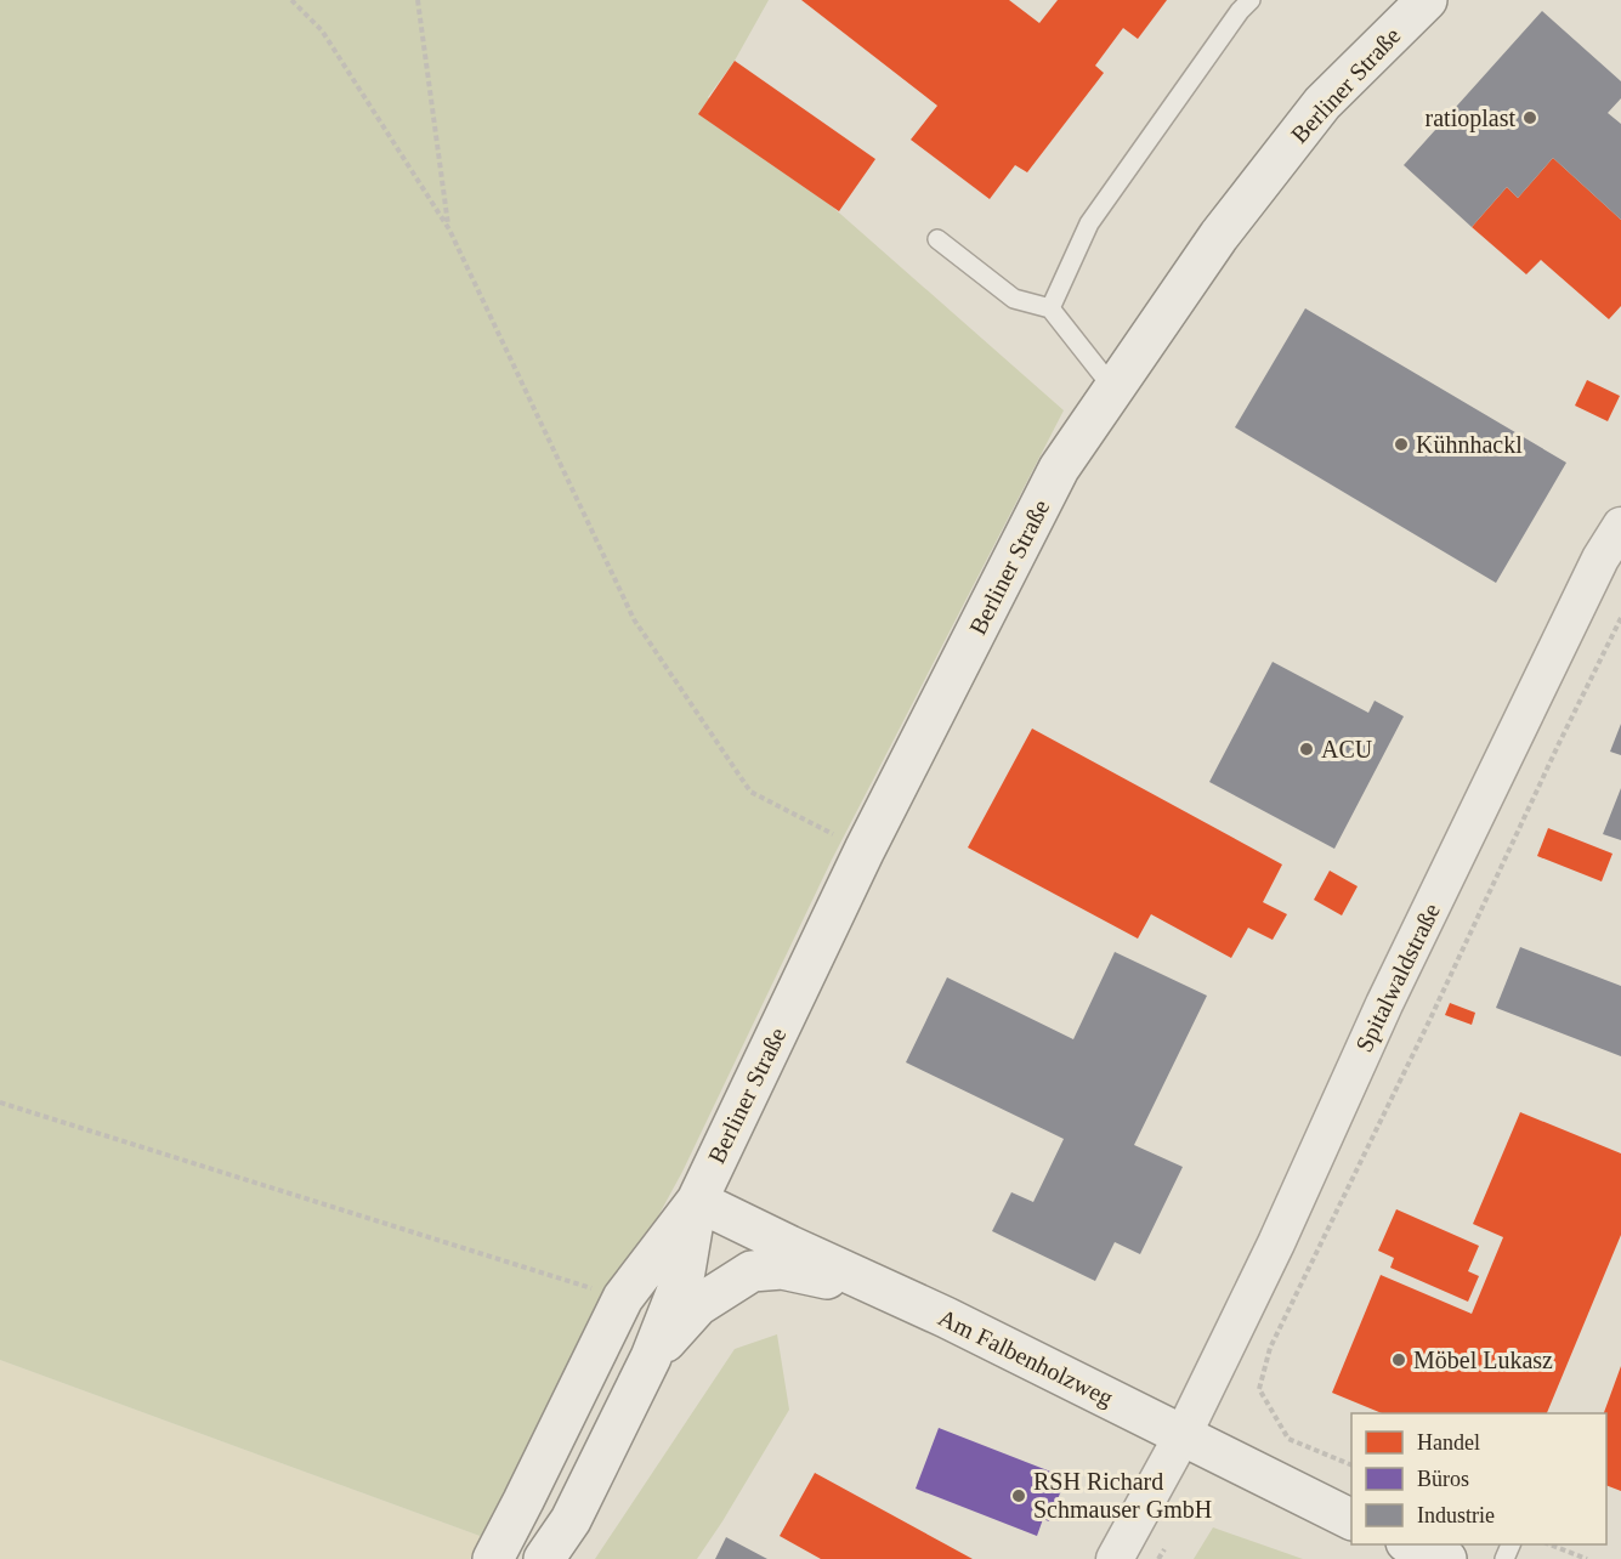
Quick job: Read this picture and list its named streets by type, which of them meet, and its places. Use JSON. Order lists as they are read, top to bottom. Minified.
{"streets":{"main road":["Berliner Straße","Am Falbenholzweg"],"street":["Spitalwaldstraße"]},"crossings":[["Berliner Straße","Am Falbenholzweg"],["Spitalwaldstraße","Am Falbenholzweg"]],"places":["ratioplast","Kühnhackl","ACU","Möbel Lukasz","RSH Richard Schmauser GmbH"],"legend":["Handel","Büros","Industrie"]}
